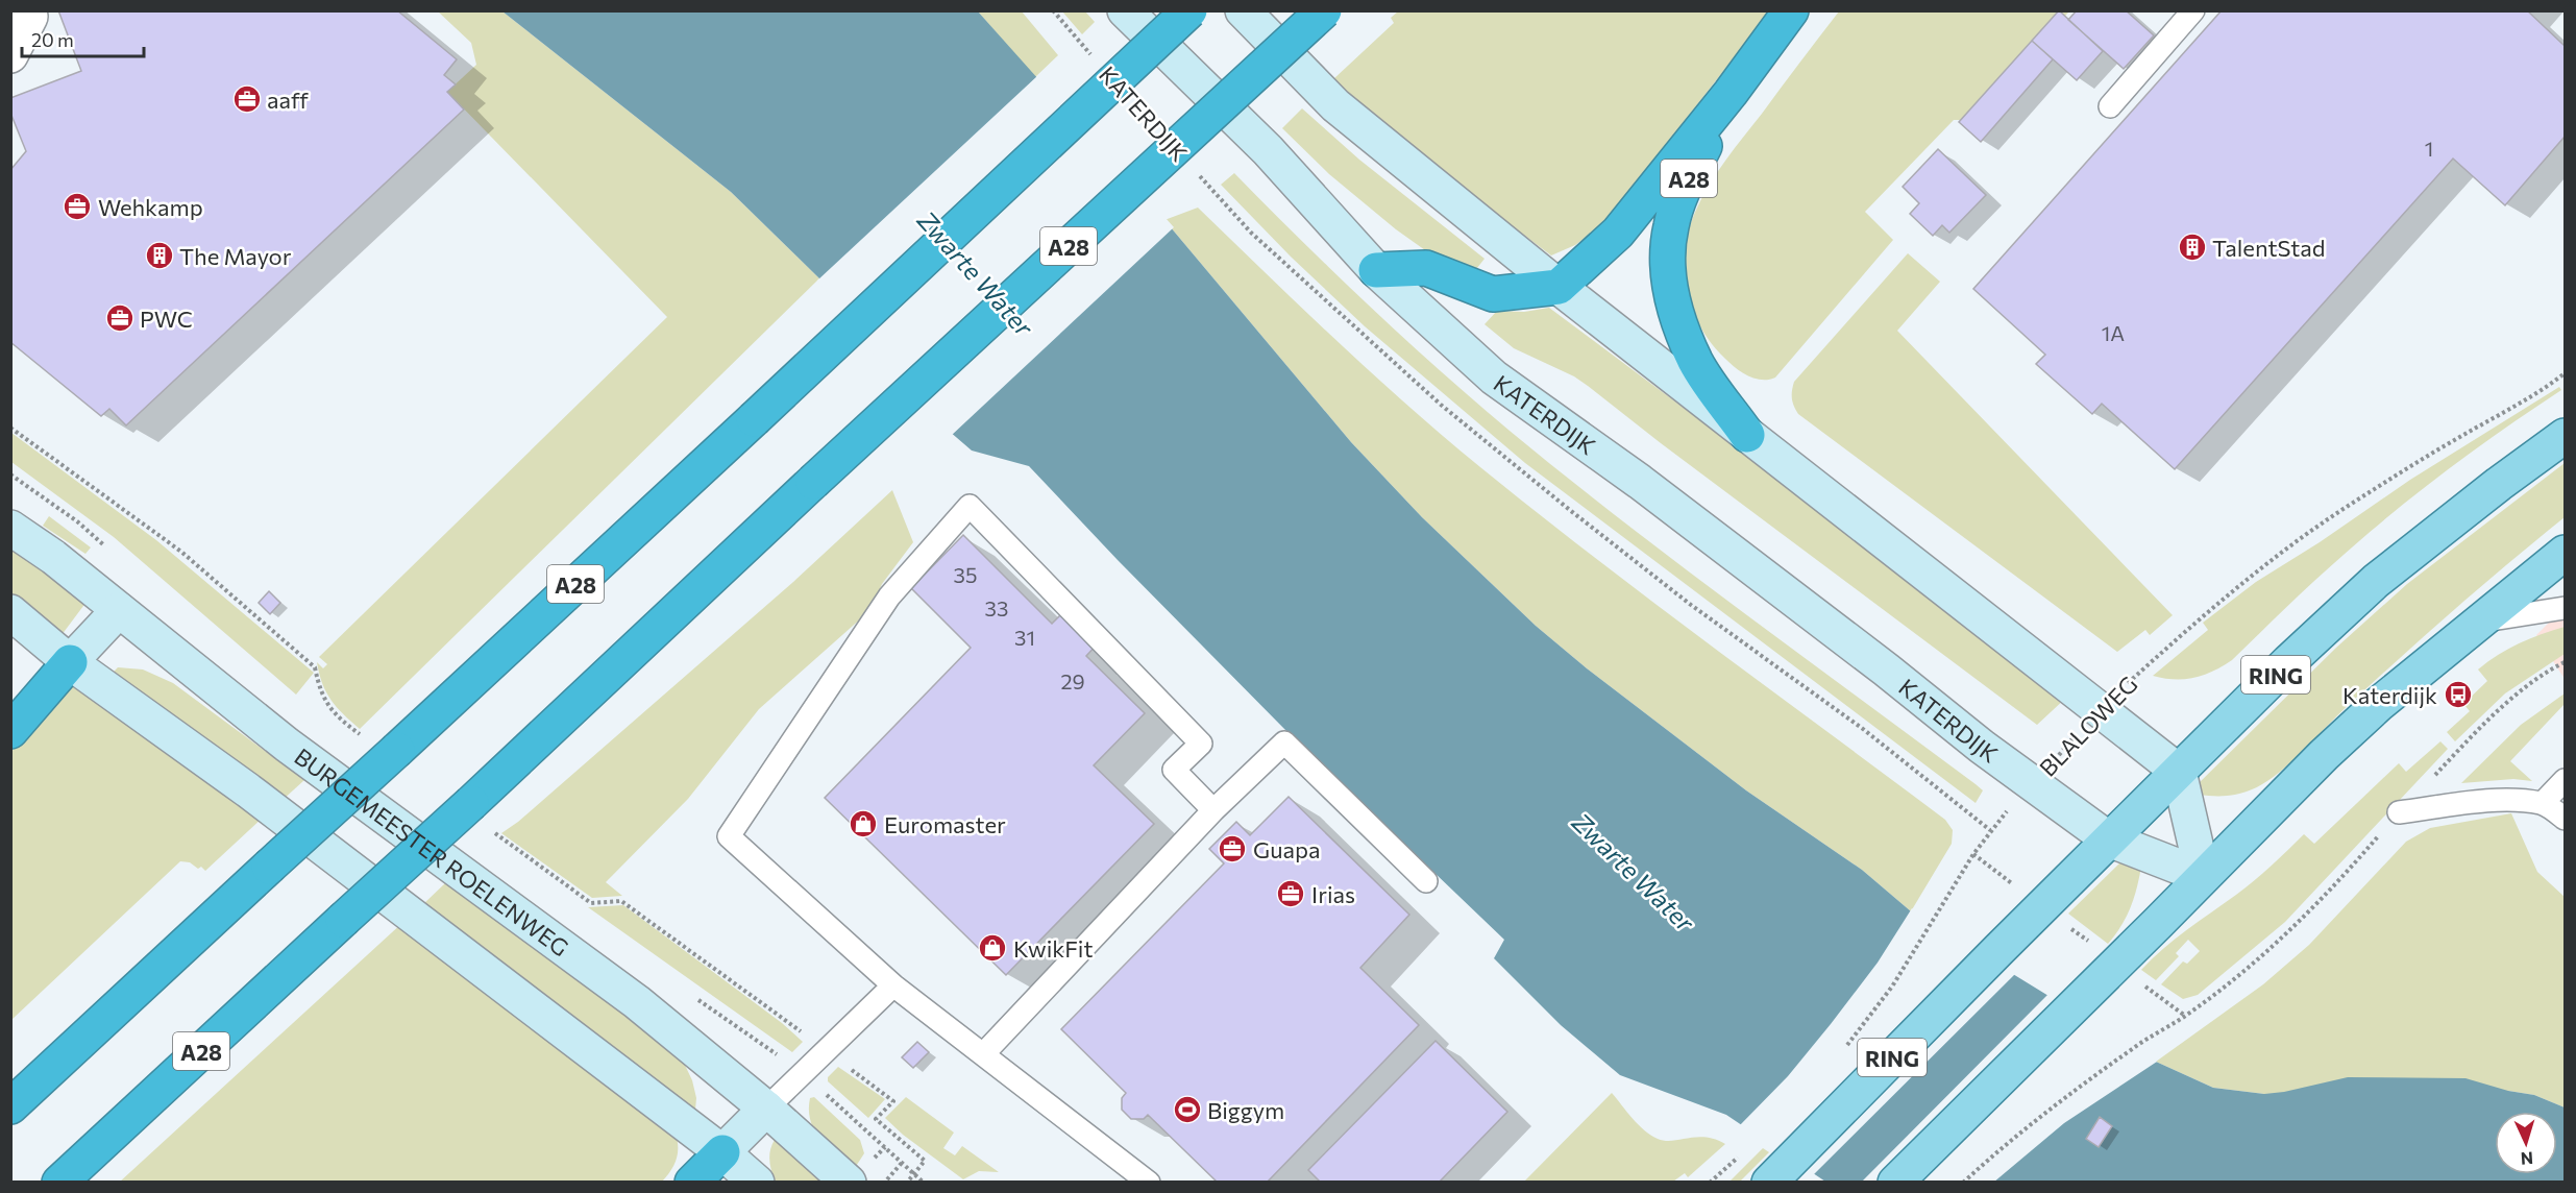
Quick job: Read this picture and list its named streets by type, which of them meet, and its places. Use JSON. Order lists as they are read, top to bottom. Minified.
{"streets":{"highway":["A28"],"main road":["KATERDIJK","RING","BURGEMEESTER ROELENWEG"],"path":["BLALOWEG"]},"crossings":[["KATERDIJK","RING"],["KATERDIJK","BLALOWEG"]],"water":["Zwarte Water"],"places":{"office":["aaff","Wehkamp","PWC","Guapa","Irias"],"building":["TalentStad","The Mayor"],"bus stop":["Katerdijk"],"shop":["Euromaster","KwikFit"],"sports":["Biggym"]},"house_numbers":["1","1A","35","33","31","29"],"scale_bar":"20 m","north":"bottom"}
